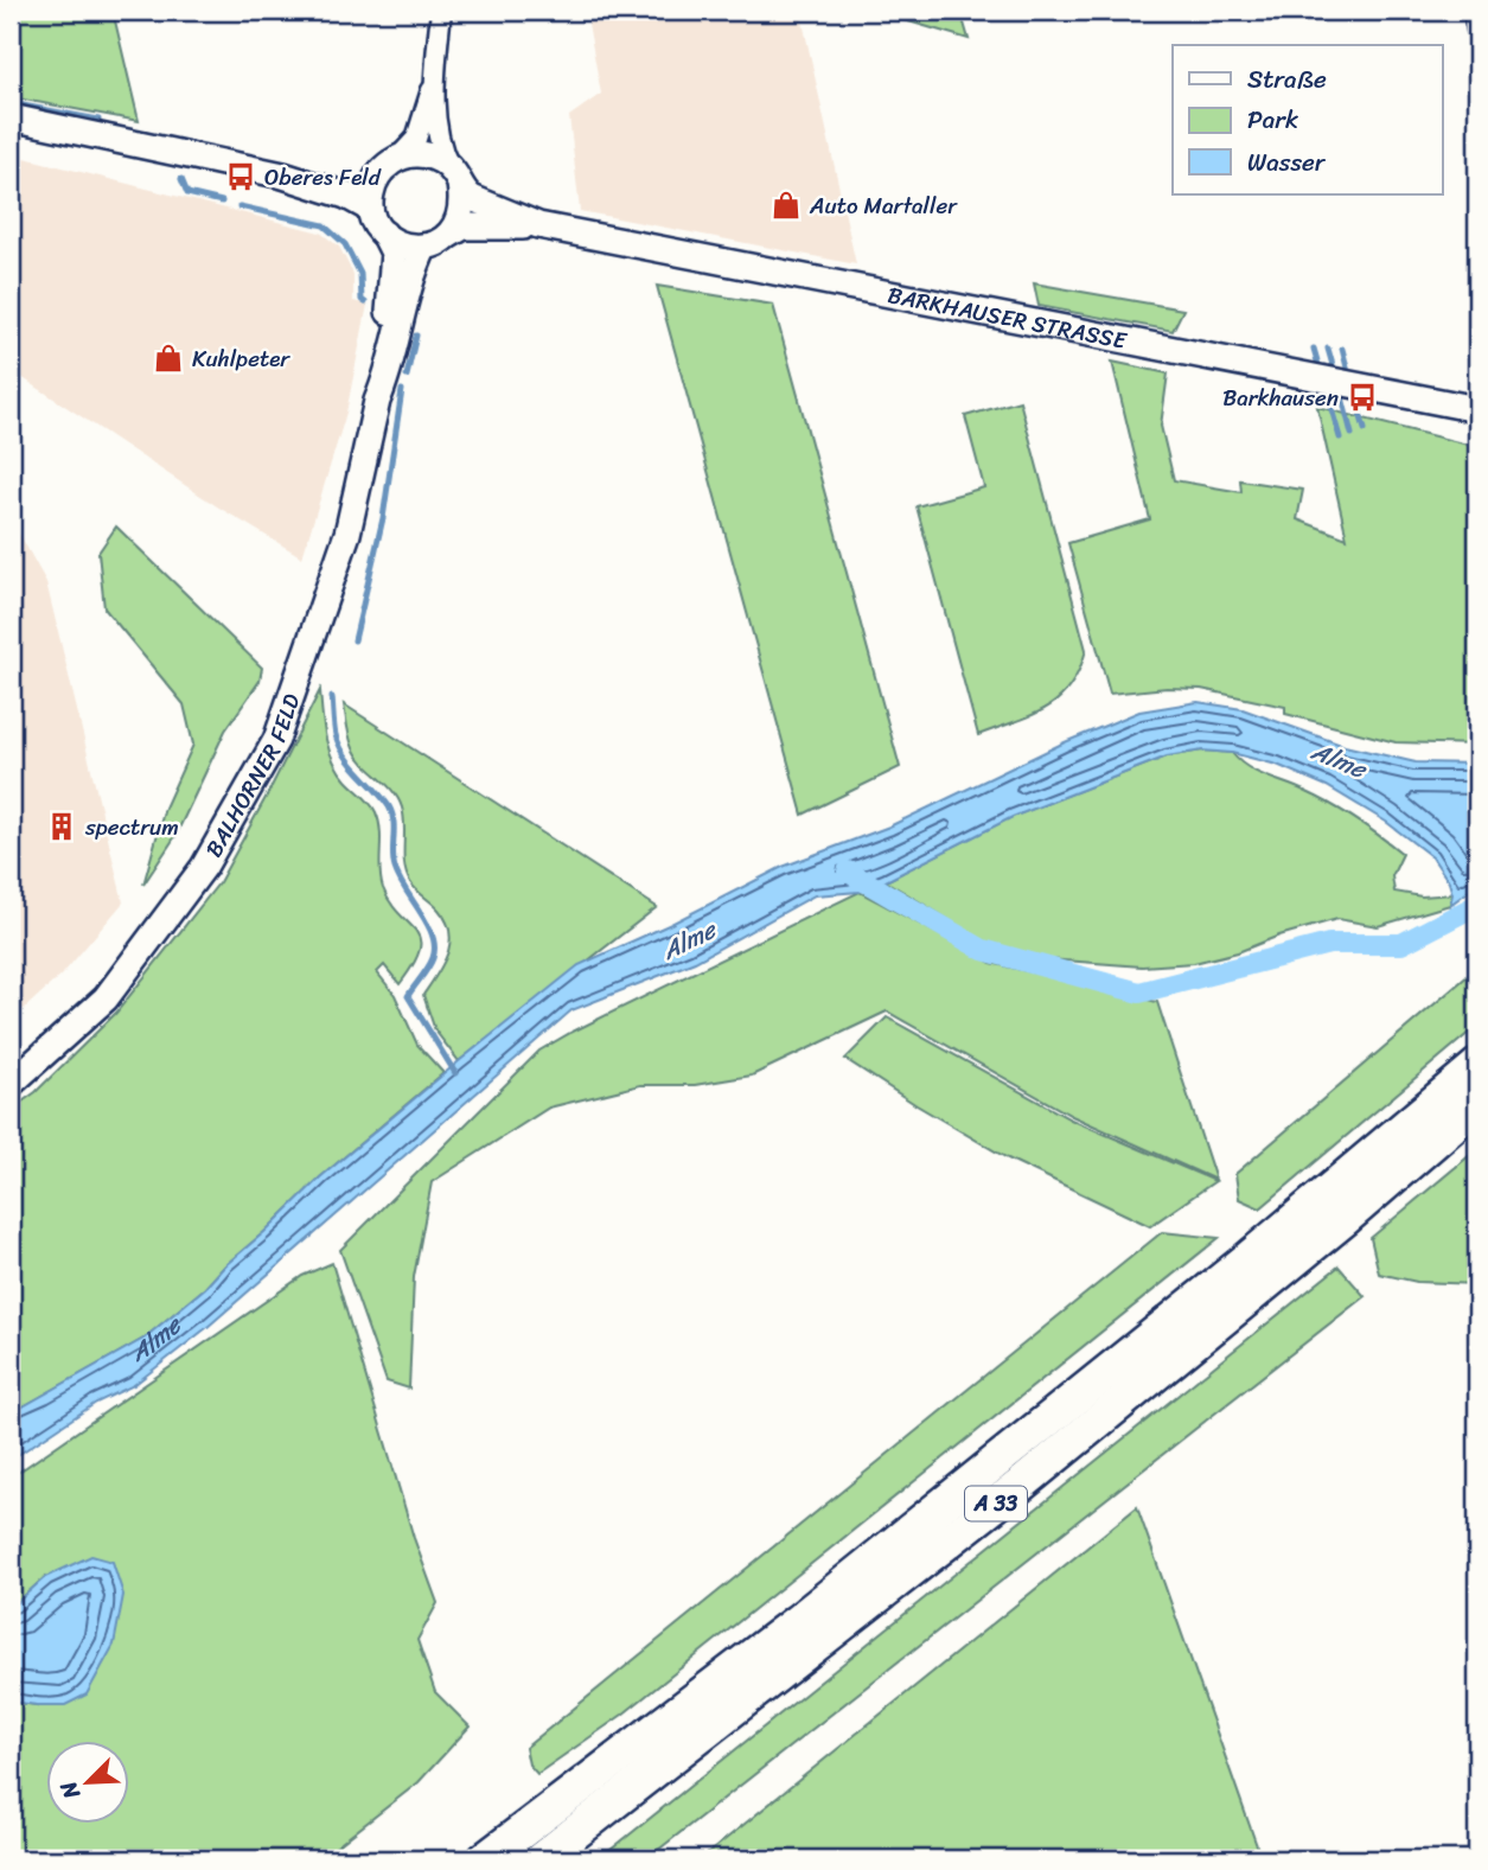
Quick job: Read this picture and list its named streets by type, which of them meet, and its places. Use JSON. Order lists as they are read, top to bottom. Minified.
{"streets":{"highway":["A 33"],"street":["BARKHAUSER STRASSE","BALHORNER FELD"]},"crossings":[["BARKHAUSER STRASSE","BALHORNER FELD"]],"water":["Alme"],"places":{"bus stop":["Oberes Feld","Barkhausen"],"shop":["Auto Martaller","Kuhlpeter"],"building":["spectrum"]},"legend":["Straße","Park","Wasser"],"north":"bottom left"}
